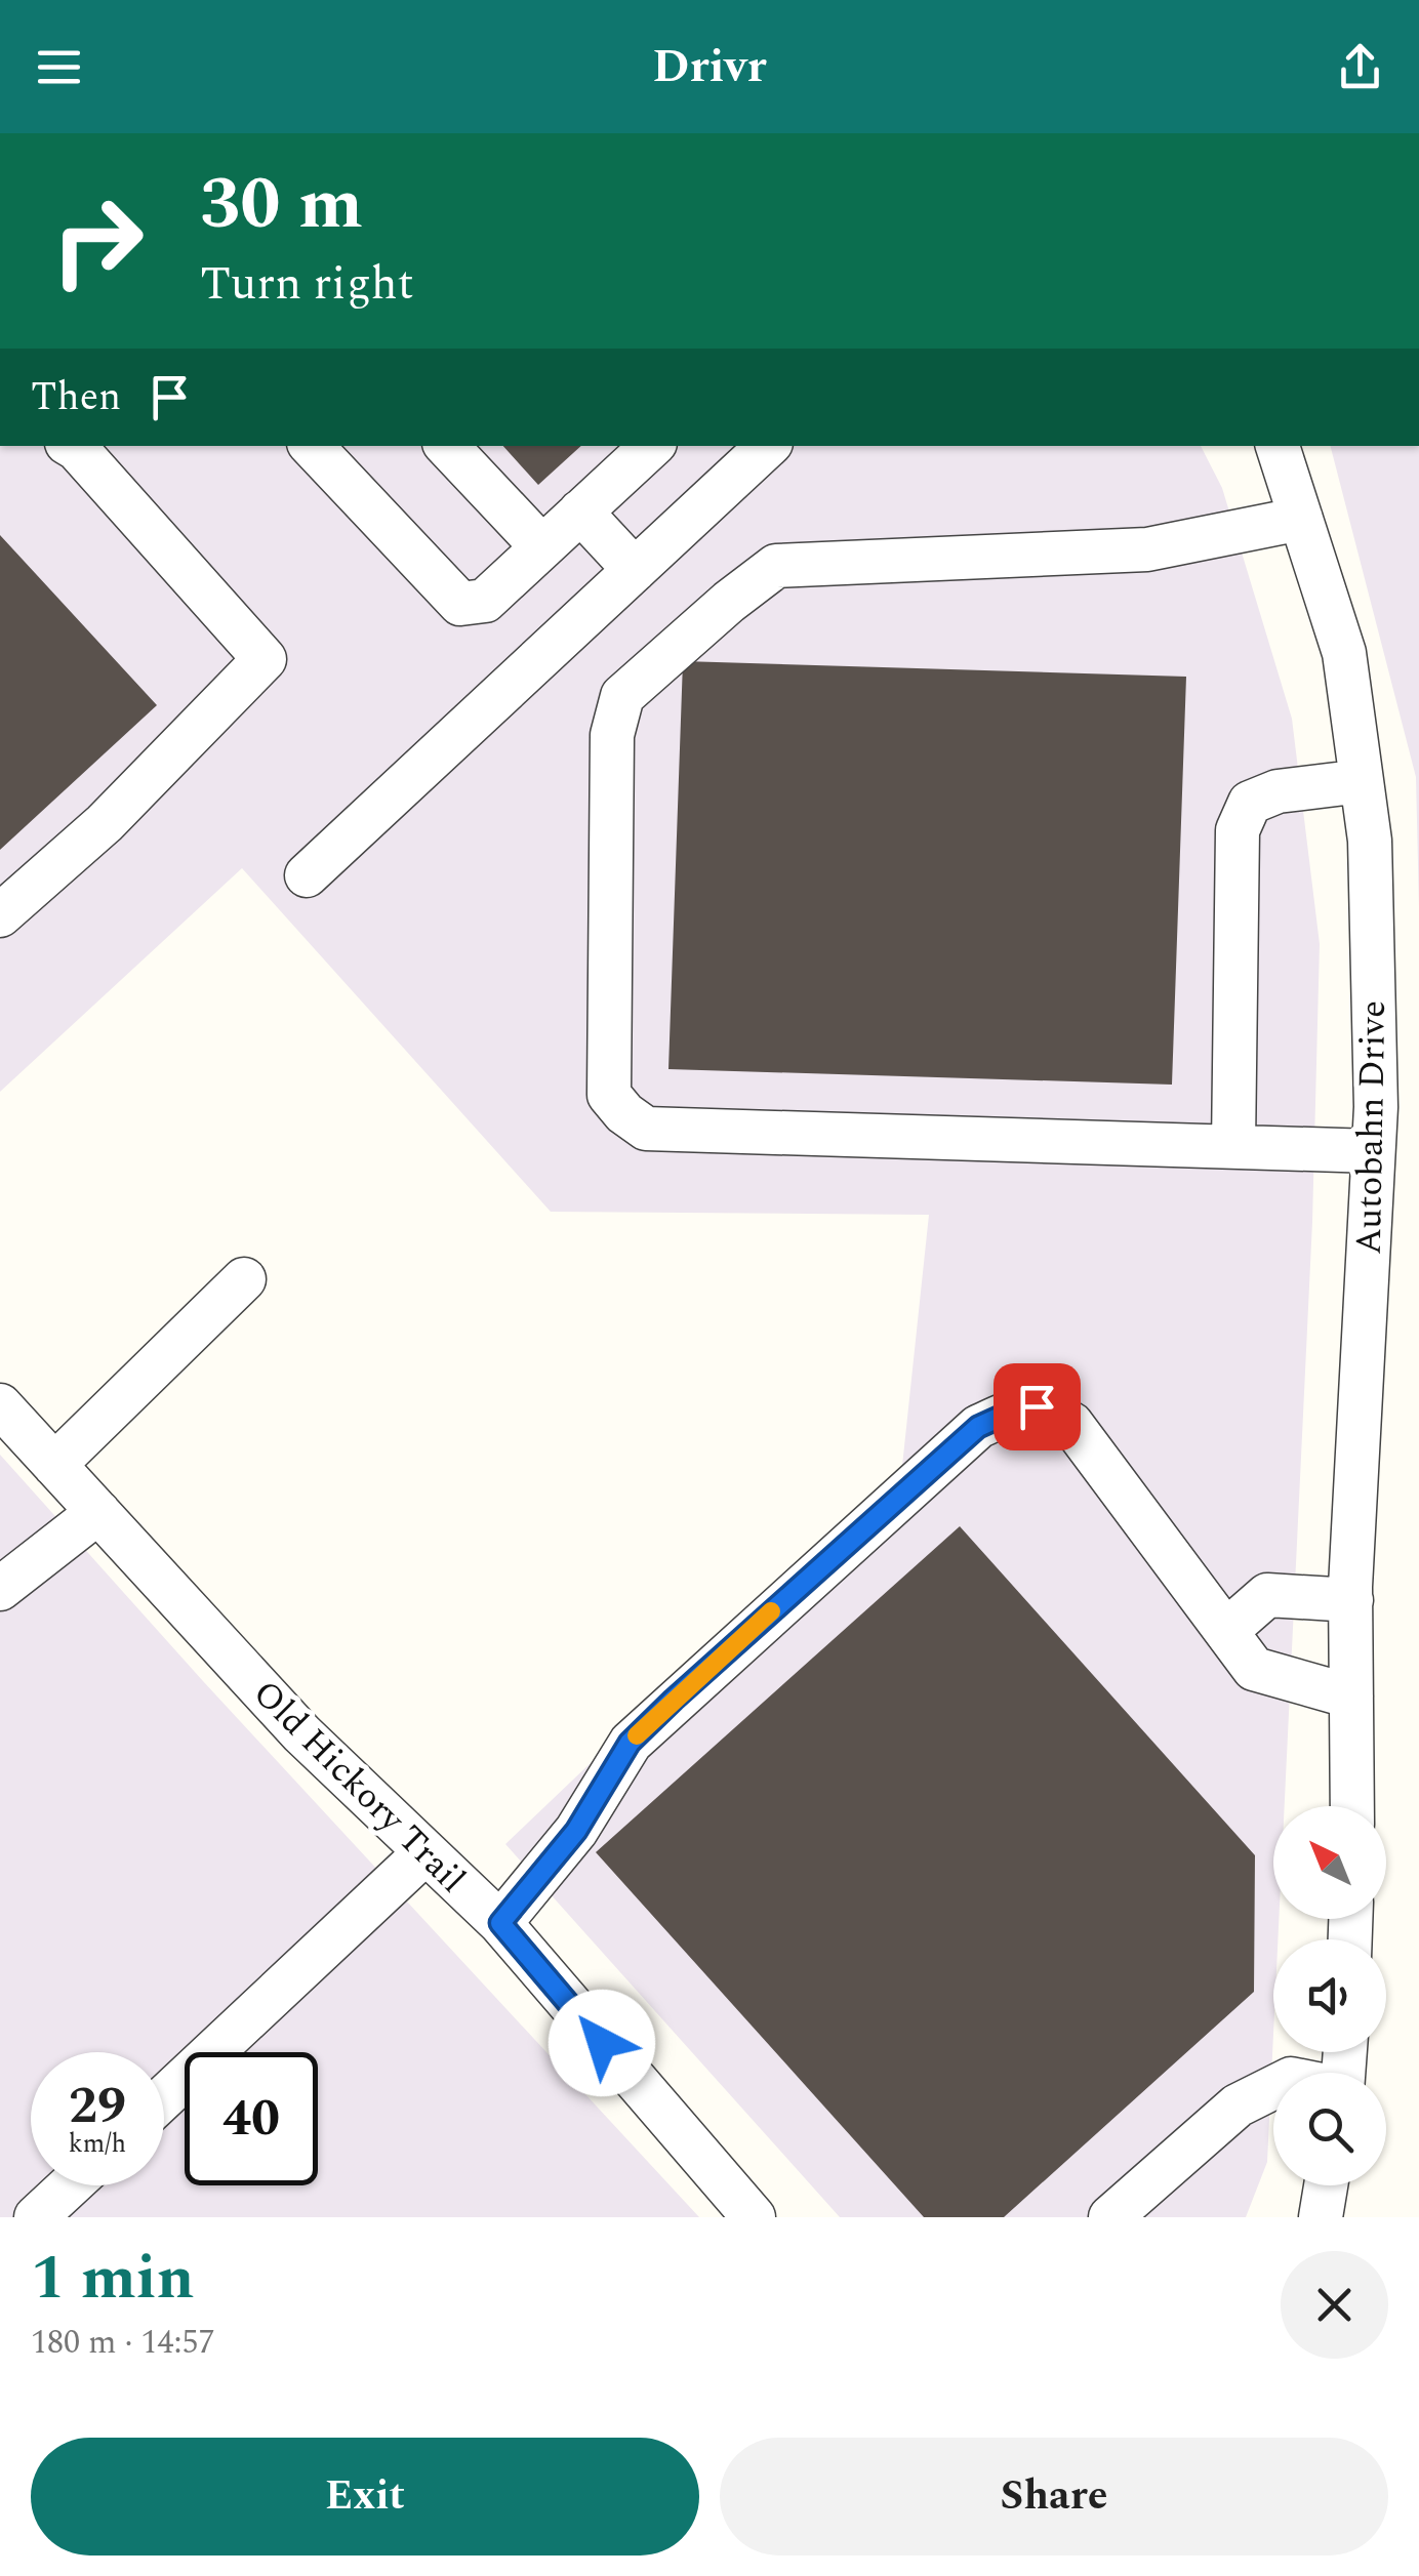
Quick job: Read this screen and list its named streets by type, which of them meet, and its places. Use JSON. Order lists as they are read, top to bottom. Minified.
{"streets":{"street":["Autobahn Drive","Old Hickory Trail"]},"north":"top left","page":{"header":"Drivr","turn":["30 m","Turn right"],"then":"Then","speed":"29 km/h","limit":"40","heading":["1 min","180 m · 14:57"],"buttons":["Exit","Share"]}}
